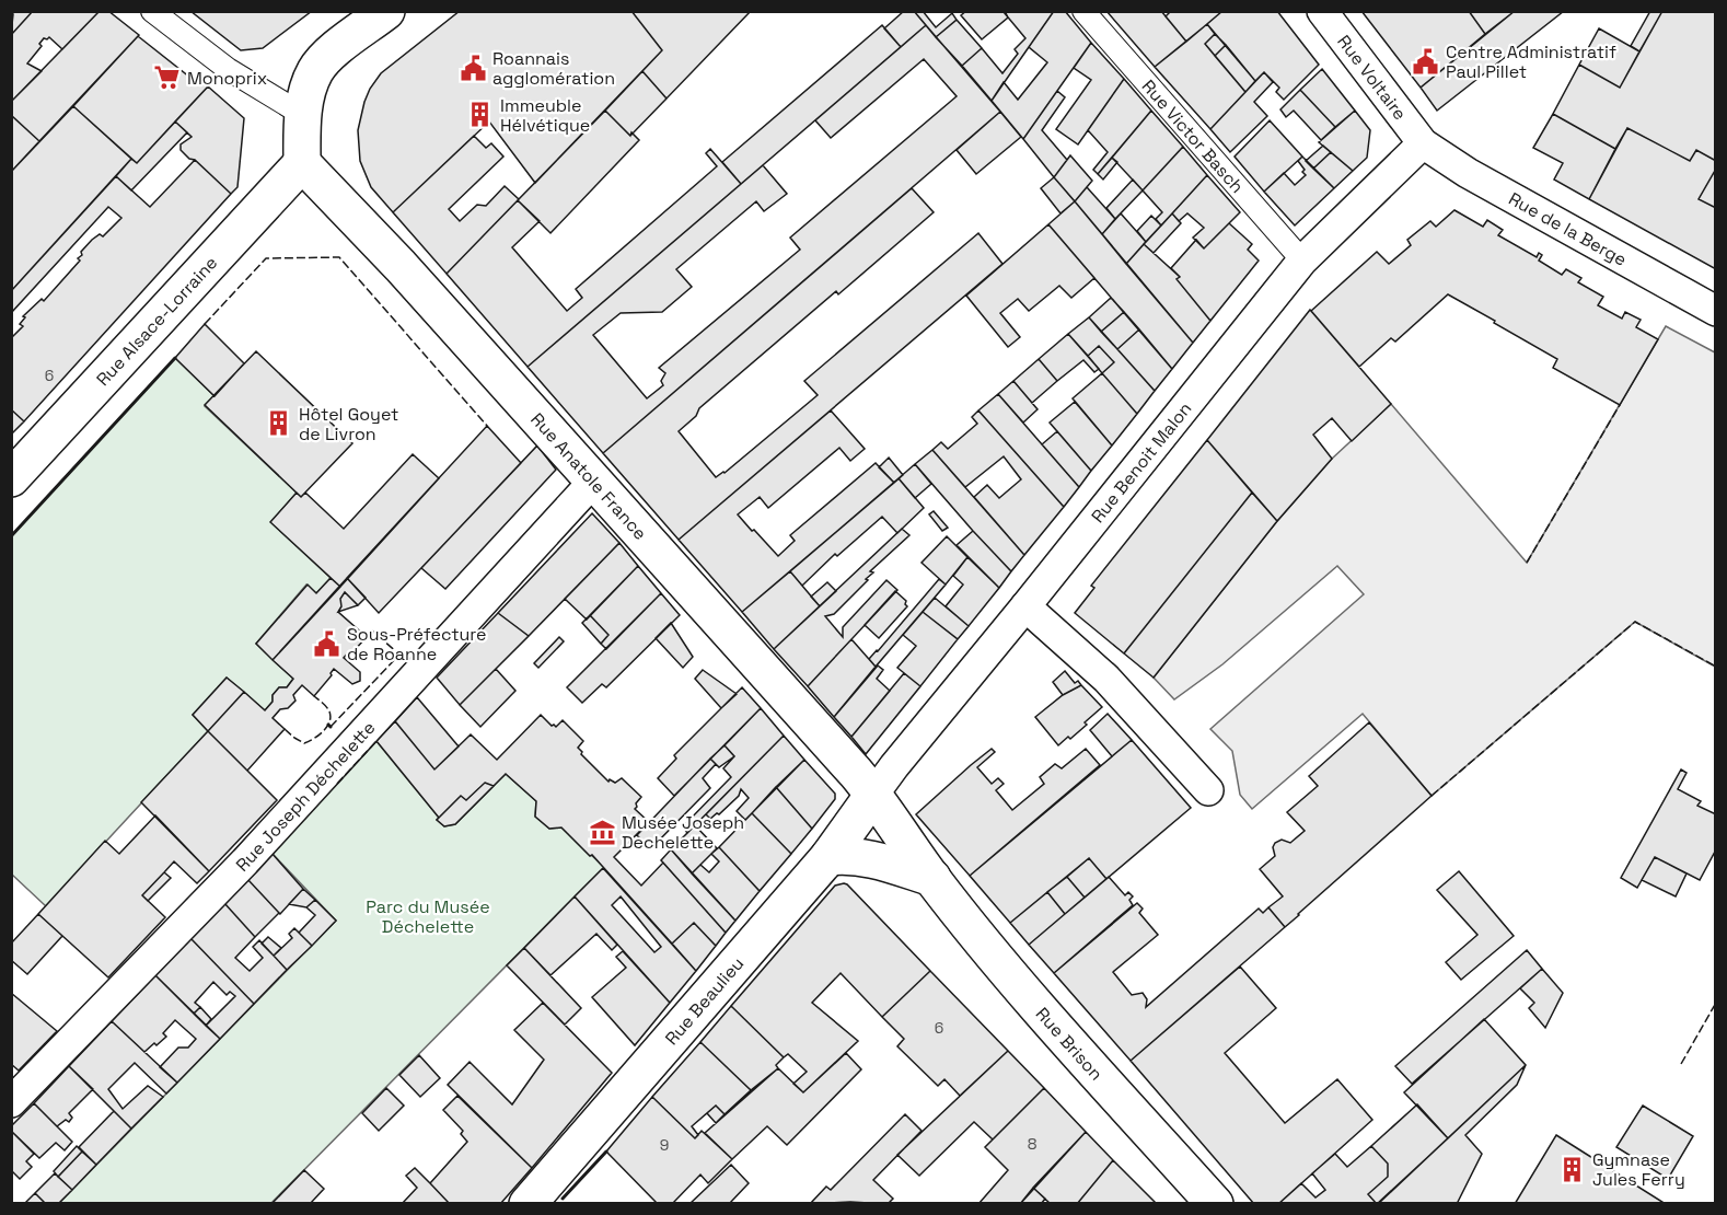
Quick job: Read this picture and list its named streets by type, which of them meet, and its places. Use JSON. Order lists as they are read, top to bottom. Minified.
{"streets":{"street":["Rue Voltaire","Rue Victor Basch","Rue de la Berge","Rue Alsace-Lorraine","Rue Benoit Malon","Rue Anatole France","Rue Joseph Déchelette","Rue Beaulieu","Rue Brison"]},"crossings":[["Rue Voltaire","Rue de la Berge"],["Rue Voltaire","Rue Benoit Malon"],["Rue Victor Basch","Rue Benoit Malon"],["Rue de la Berge","Rue Benoit Malon"],["Rue Alsace-Lorraine","Rue Anatole France"],["Rue Benoit Malon","Rue Anatole France"],["Rue Benoit Malon","Rue Beaulieu"],["Rue Benoit Malon","Rue Brison"],["Rue Anatole France","Rue Joseph Déchelette"],["Rue Anatole France","Rue Beaulieu"],["Rue Anatole France","Rue Brison"],["Rue Beaulieu","Rue Brison"]],"parks":["Parc du Musée Déchelette"],"places":{"public building":["Centre Administratif Paul Pillet","Roannais agglomération","Sous-Préfecture de Roanne"],"supermarket":["Monoprix"],"building":["Immeuble Hélvétique","Hôtel Goyet de Livron","Gymnase Jules Ferry"],"museum":["Musée Joseph Dechelette"]},"house_numbers":["6","6","8","9"]}
